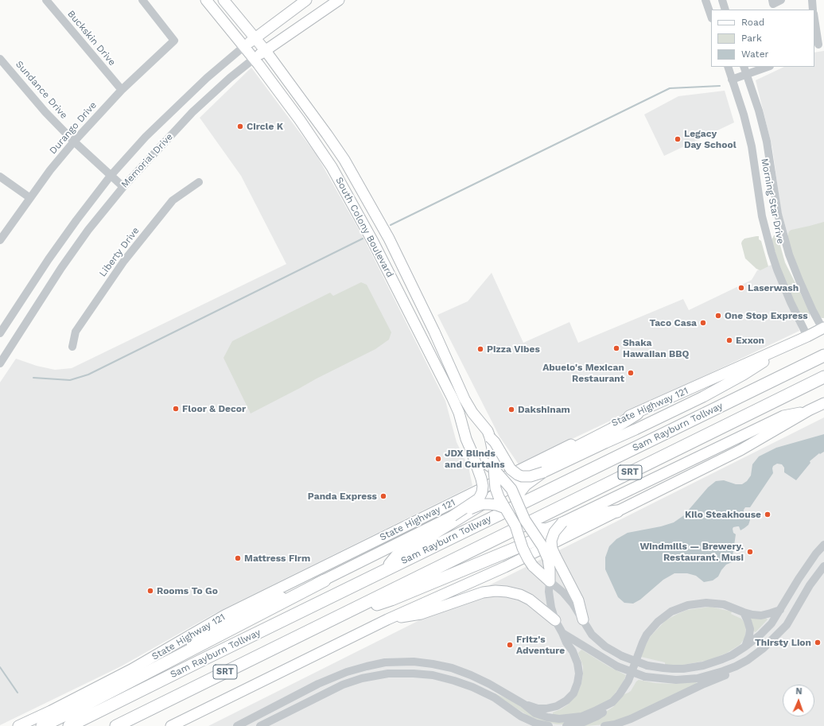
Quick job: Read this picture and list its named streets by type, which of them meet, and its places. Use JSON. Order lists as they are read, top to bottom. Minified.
{"streets":{"highway":["Sam Rayburn Tollway","SRT"],"main road":["Memorial Drive","South Colony Boulevard","State Highway 121"],"street":["Buckskin Drive","Sundance Drive","Durango Drive","Morning Star Drive","Liberty Drive"]},"crossings":[["Buckskin Drive","Durango Drive"],["Sundance Drive","Durango Drive"],["Sundance Drive","Memorial Drive"],["Memorial Drive","South Colony Boulevard"],["Morning Star Drive","State Highway 121"]],"places":["Circle K","Legacy Day School","Laserwash","One Stop Express","Taco Casa","Exxon","Shaka Hawaiian BBQ","Pizza Vibes","Abuelo's Mexican Restaurant","Floor & Decor","Dakshinam","JDX Blinds and Curtains","Panda Express","Kilo Steakhouse","Windmills — Brewery. Restaurant. Musi","Mattress Firm","Rooms To Go","Thirsty Lion","Fritz's Adventure"],"legend":["Road","Park","Water"],"north":"top"}
